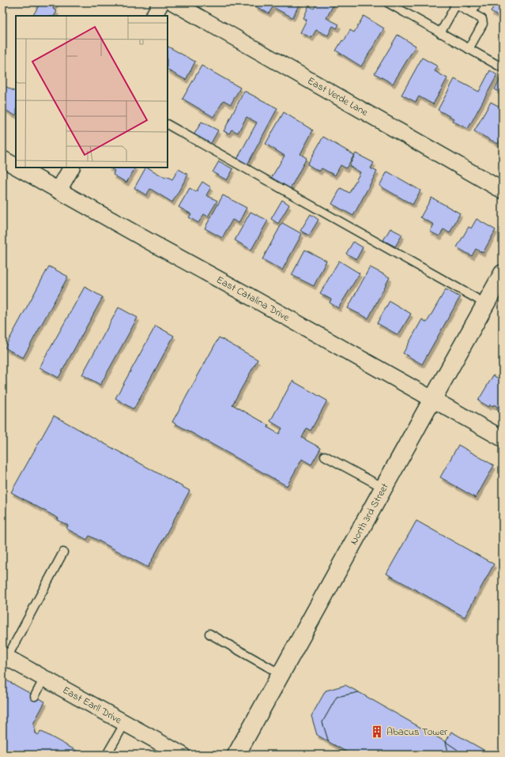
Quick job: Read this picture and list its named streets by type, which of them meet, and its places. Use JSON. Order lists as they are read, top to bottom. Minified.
{"streets":{"street":["East Verde Lane","East Catalina Drive","North 3rd Street","East Earll Drive"]},"crossings":[["East Catalina Drive","North 3rd Street"]],"places":{"building":["Abacus Tower"]}}
